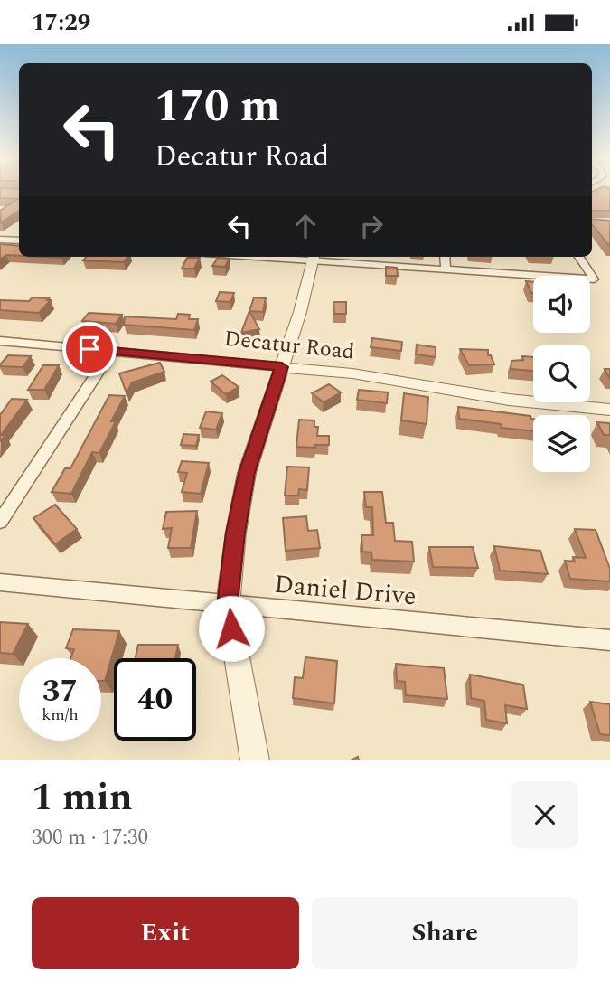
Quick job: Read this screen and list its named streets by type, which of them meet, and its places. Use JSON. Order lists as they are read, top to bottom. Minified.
{"streets":{"street":["Decatur Road","Daniel Drive"]},"page":{"status":"17:29","turn":["170 m","Decatur Road"],"speed":"37 km/h","limit":"40","heading":["1 min","300 m · 17:30"],"buttons":["Exit","Share"]}}
